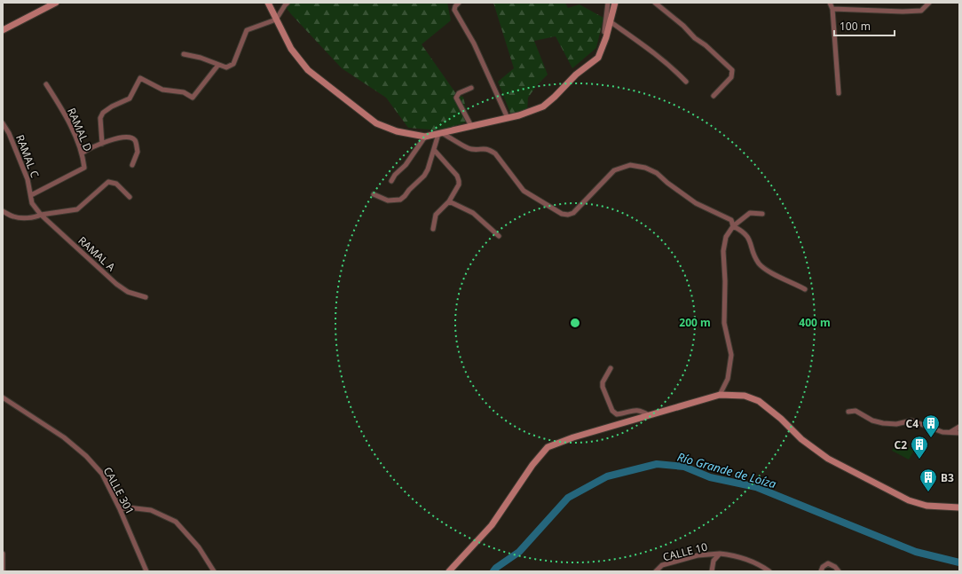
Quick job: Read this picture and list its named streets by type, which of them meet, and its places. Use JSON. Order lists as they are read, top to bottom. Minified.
{"streets":{"street":["RAMAL D","RAMAL C","RAMAL A","CALLE 301","CALLE 10"]},"crossings":[["RAMAL D","RAMAL C"],["RAMAL C","RAMAL A"]],"water":["Río Grande de Loíza"],"places":{"building":["C4","C2","B3"]},"scale_bar":"100 m","rings":["200 m","400 m"]}
